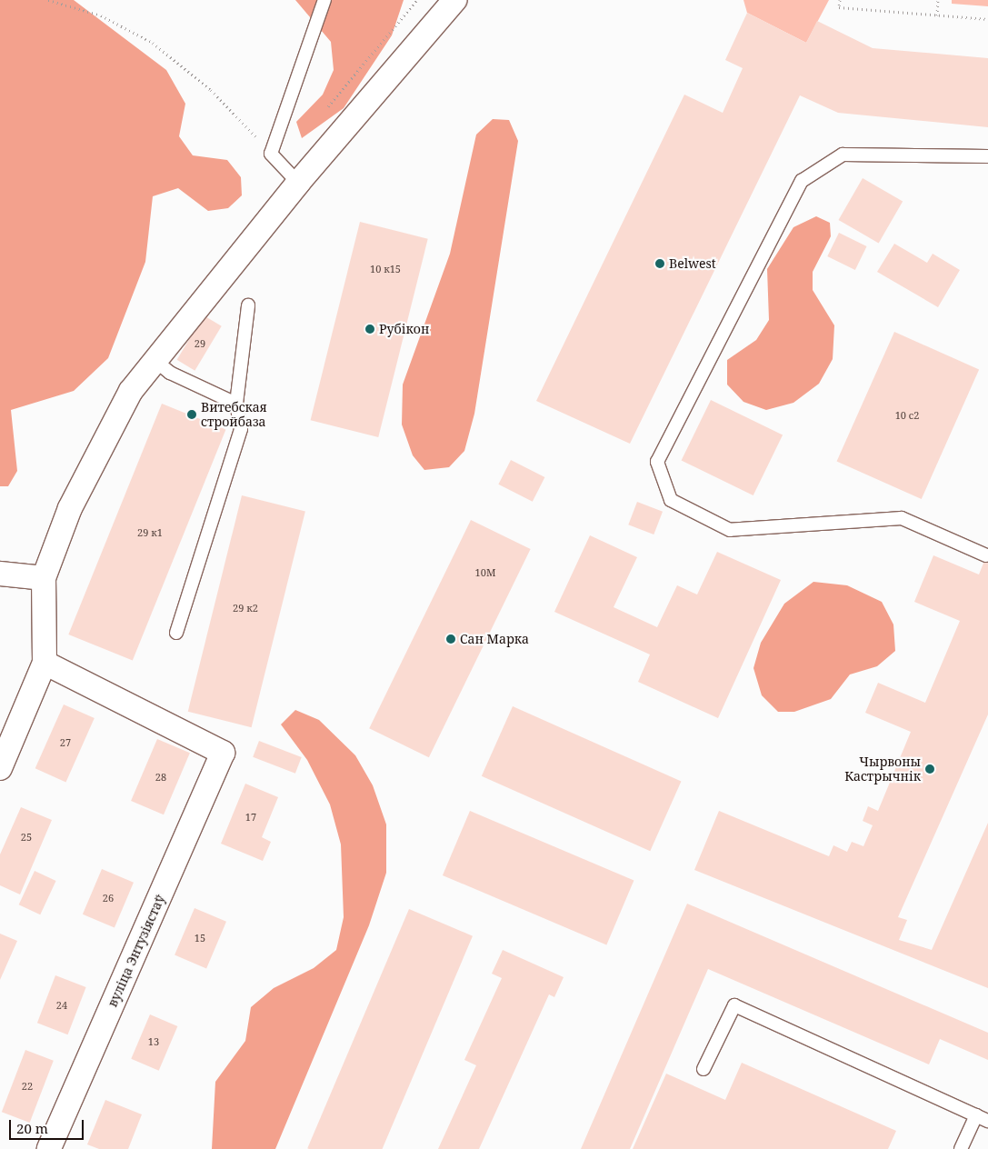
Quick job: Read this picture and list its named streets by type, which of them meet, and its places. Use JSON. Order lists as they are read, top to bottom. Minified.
{"streets":{"street":["вуліца Энтузіястаў"]},"places":["Belwest","Рубікон","Витебская стройбаза","Сан Марка","Чырвоны Кастрычнік"],"house_numbers":["10 к15","29","10 с2","29 к1","10М","29 к2","27","28","17","25","26","15","24","13","22"],"scale_bar":"20 m"}
